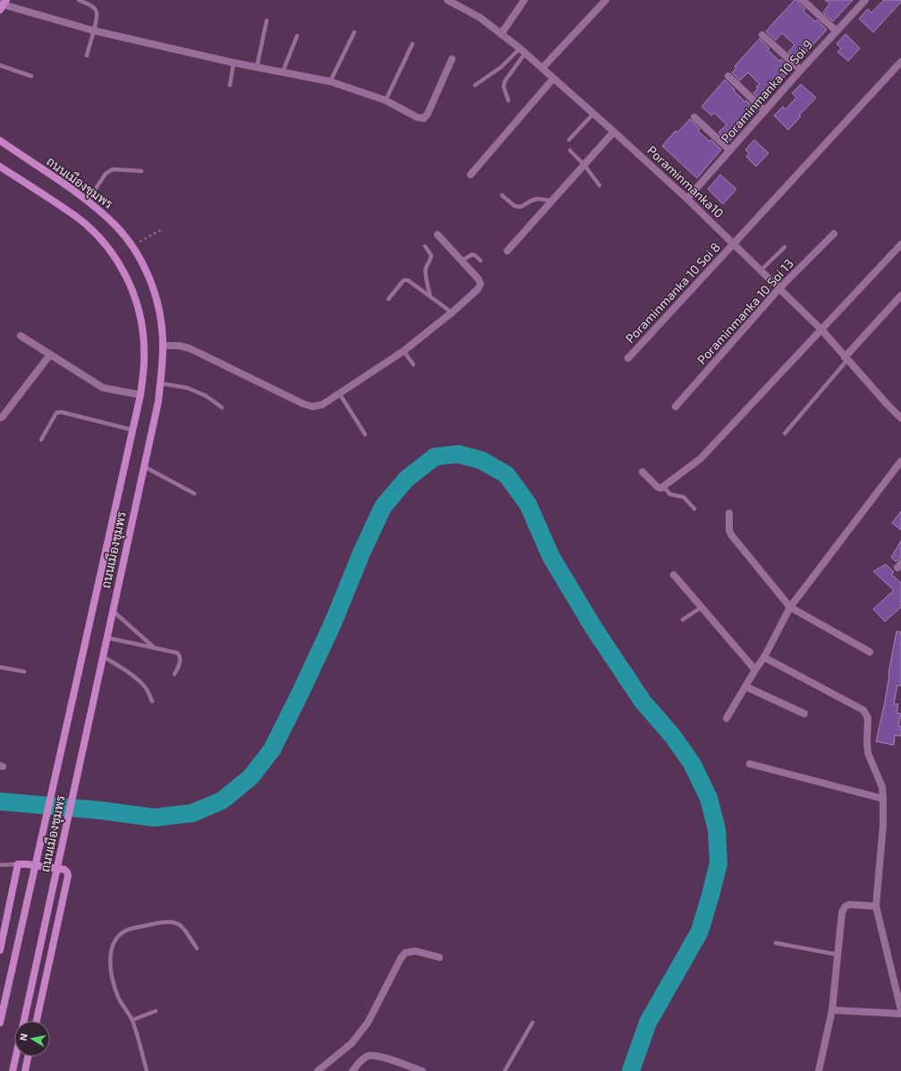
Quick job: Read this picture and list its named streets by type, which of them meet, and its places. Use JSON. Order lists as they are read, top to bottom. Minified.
{"streets":{"main road":["ถนนเมืองชุมพร"],"street":["Poraminmanka 10 Soi 9","Poraminmanka10","Poraminmanka 10 Soi 8","Poraminmanka 10 Soi 13"]},"crossings":[["Poraminmanka 10 Soi 9","Poraminmanka10"],["Poraminmanka10","Poraminmanka 10 Soi 8"],["Poraminmanka10","Poraminmanka 10 Soi 13"]],"north":"left"}
